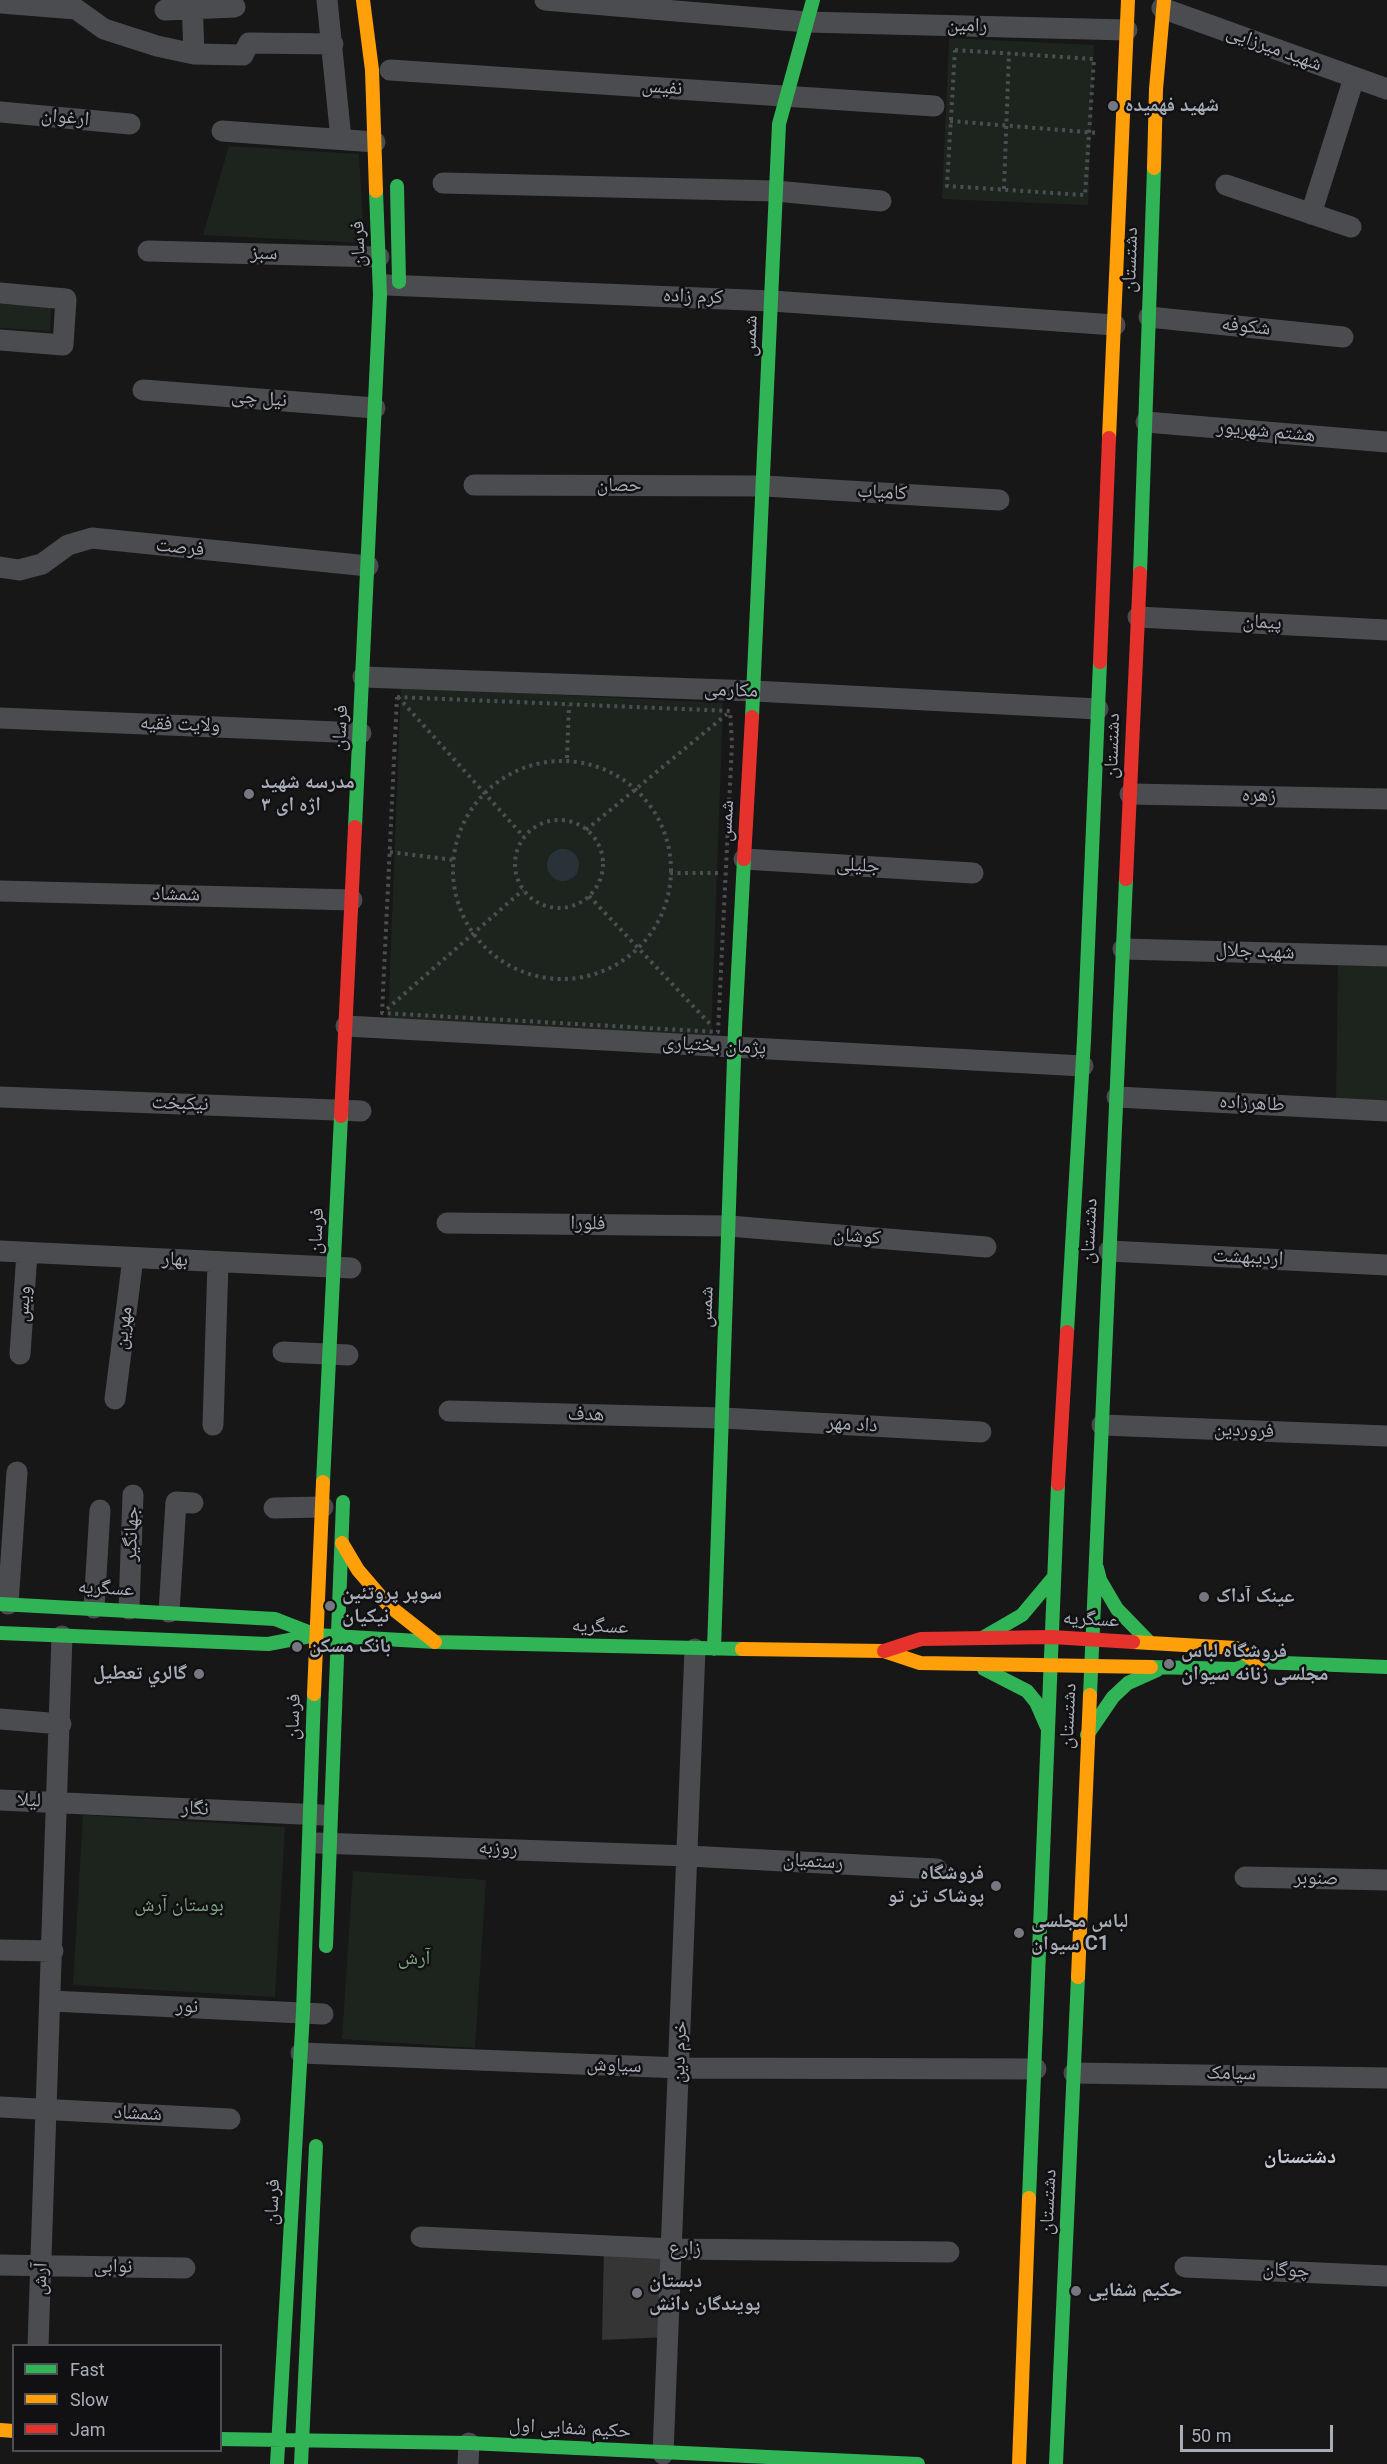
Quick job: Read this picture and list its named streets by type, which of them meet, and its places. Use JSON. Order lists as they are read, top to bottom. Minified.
{"streets":{"street":["رامین","شهید میرزایی","نفیس","ارغوان","فرسان","سبز","دشتستان","کرم زاده","شکوفه","شمس","نیل چی","هشتم شهریور","حصان","کامیاب","فرصت","پیمان","مکارمی","ولایت فقیه","زهره","جلیلی","شمشاد","شهید جلال","پژمان بختیاری","نیکبخت","طاهرزاده","فلورا","کوشان","اردیبهشت","بهار","ویس","مهرین","هدف","داد مهر","فروردین","جهانگیر","عسگریه","لیلا","نگار","روزبه","رستمیان","صنوبر","نور","خرم دین","سیاوش","سیامک","زارع","نوابی","چوگان","آرش","حکیم شفایی اول"]},"crossings":[["رامین","دشتستان"],["رامین","شمس"],["شهید میرزایی","دشتستان"],["نفیس","شمس"],["فرسان","سبز"],["فرسان","کرم زاده"],["فرسان","نیل چی"],["فرسان","فرصت"],["فرسان","مکارمی"],["فرسان","ولایت فقیه"],["فرسان","شمشاد"],["فرسان","پژمان بختیاری"],["فرسان","نیکبخت"],["فرسان","بهار"],["فرسان","عسگریه"],["فرسان","نگار"],["فرسان","روزبه"],["فرسان","نور"],["فرسان","سیاوش"],["فرسان","حکیم شفایی اول"],["دشتستان","کرم زاده"],["دشتستان","شکوفه"],["دشتستان","هشتم شهریور"],["دشتستان","پیمان"],["دشتستان","مکارمی"],["دشتستان","زهره"],["دشتستان","شهید جلال"],["دشتستان","پژمان بختیاری"],["دشتستان","طاهرزاده"],["دشتستان","اردیبهشت"],["دشتستان","فروردین"],["دشتستان","عسگریه"],["دشتستان","سیاوش"],["دشتستان","سیامک"],["کرم زاده","شمس"],["شمس","حصان"],["شمس","کامیاب"],["شمس","مکارمی"],["شمس","جلیلی"],["شمس","پژمان بختیاری"],["شمس","فلورا"],["شمس","کوشان"],["شمس","هدف"],["شمس","داد مهر"],["شمس","عسگریه"],["شمس","خرم دین"],["حصان","کامیاب"],["شمشاد","آرش"],["فلورا","کوشان"],["بهار","ویس"],["بهار","مهرین"],["هدف","داد مهر"],["جهانگیر","عسگریه"],["عسگریه","خرم دین"],["عسگریه","آرش"],["لیلا","نگار"],["لیلا","آرش"],["نگار","آرش"],["روزبه","رستمیان"],["روزبه","خرم دین"],["رستمیان","خرم دین"],["نور","آرش"],["خرم دین","سیاوش"],["خرم دین","زارع"],["خرم دین","حکیم شفایی اول"],["نوابی","آرش"]],"districts":["دشتستان"],"parks":["بوستان آرش","آرش"],"places":["شهید فهمیده","مدرسه شهید اژه ای ۳","عینک آداک","سوپر پروتئین نیکیان","بانک مسکن","فروشگاه لباس مجلسی زنانه سیوان","گالري تعطيل","فروشگاه پوشاک تن تو","لباس مجلسی سیوان C1","حکیم شفایی","دبستان پویندگان دانش"],"legend":["Fast","Slow","Jam"],"scale_bar":"50 m"}
